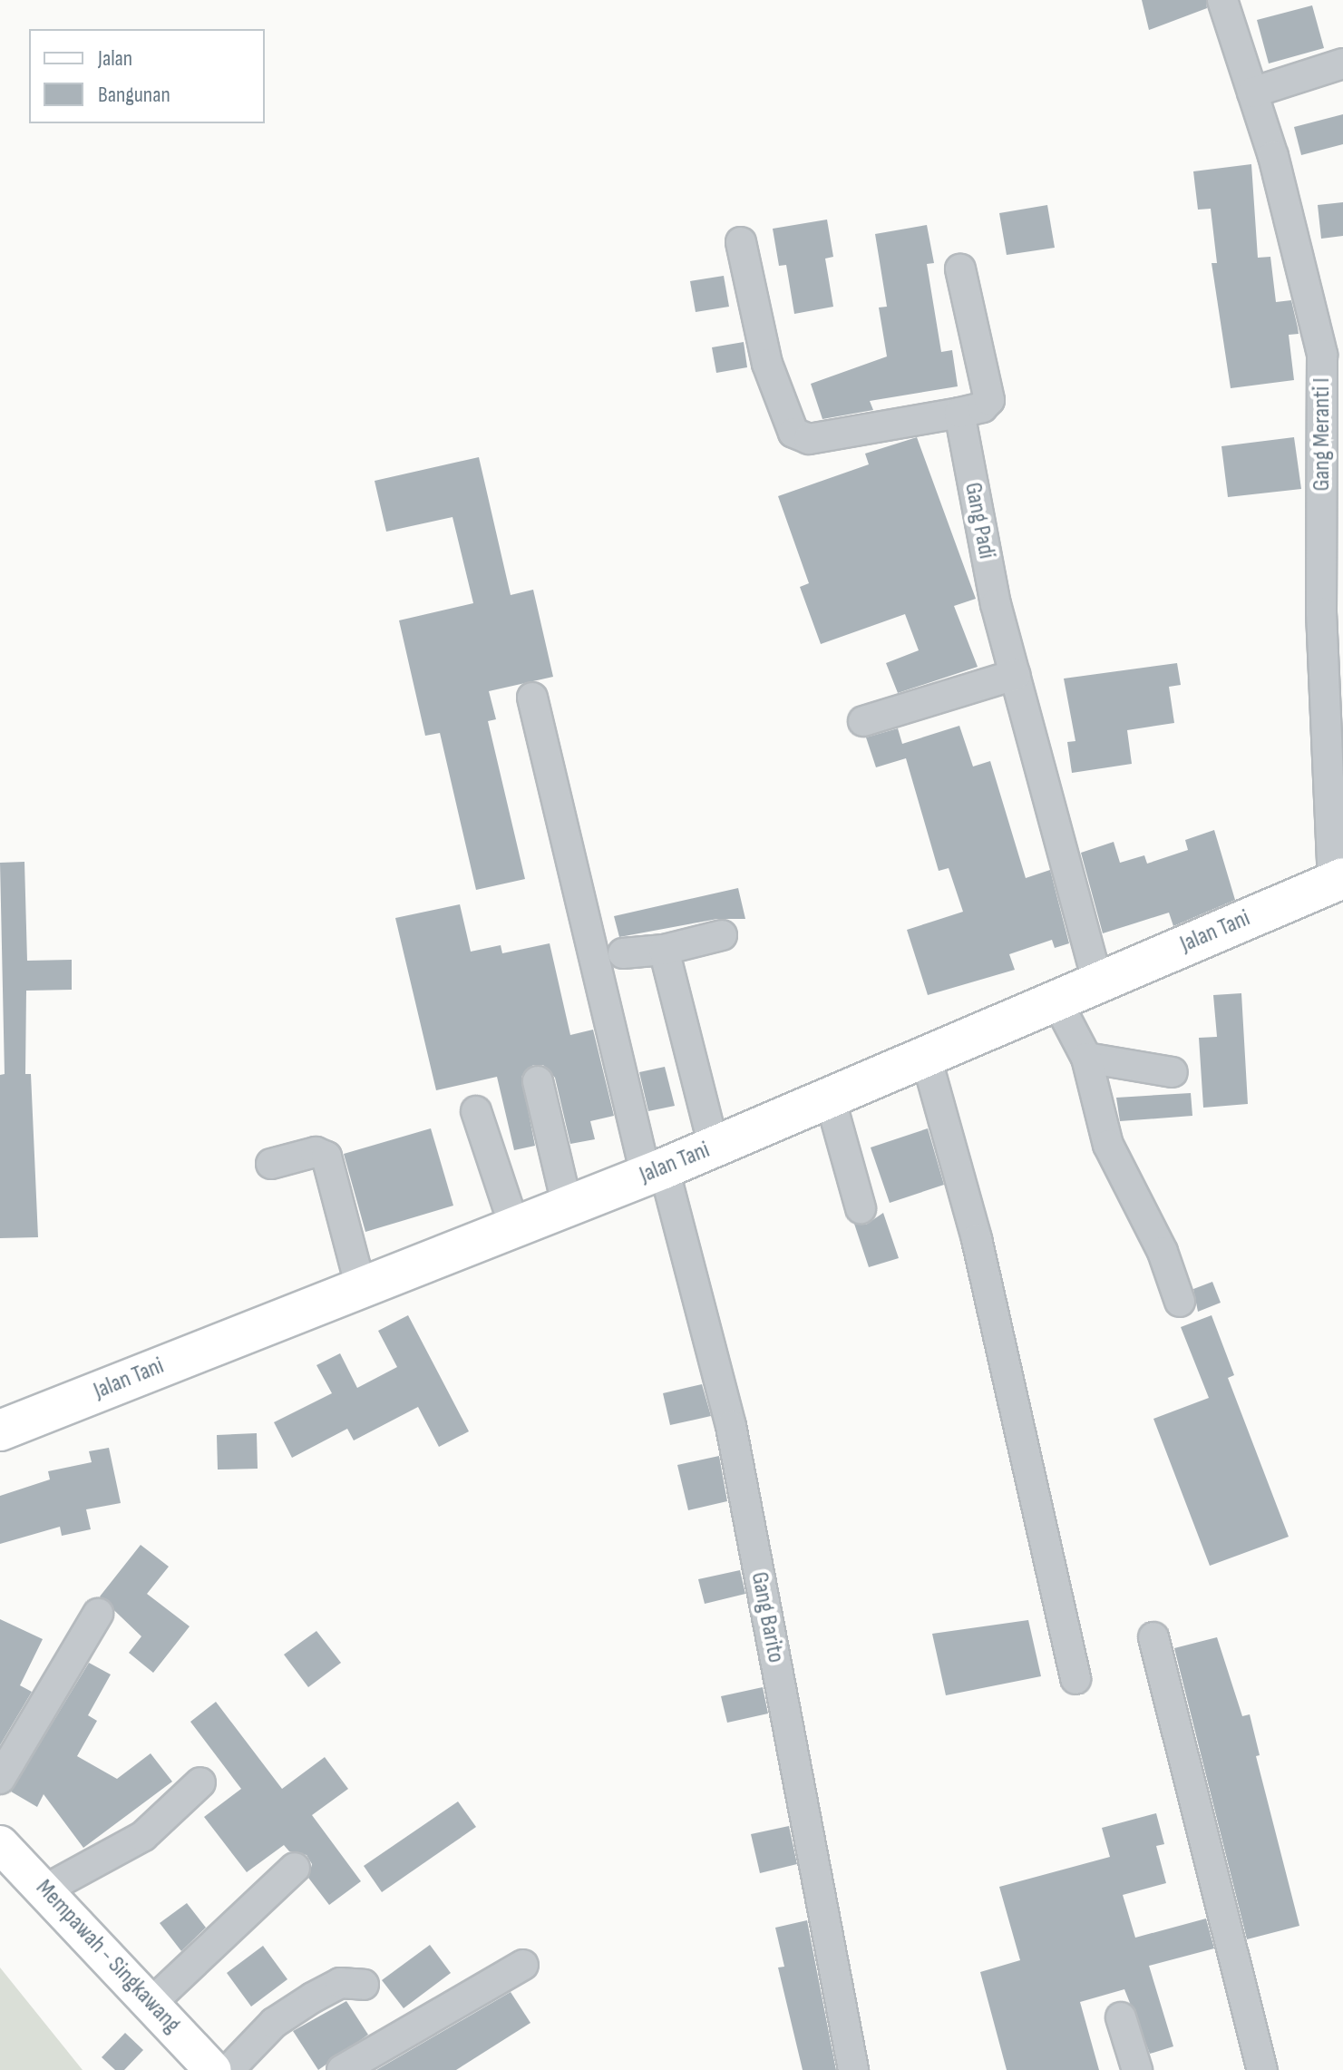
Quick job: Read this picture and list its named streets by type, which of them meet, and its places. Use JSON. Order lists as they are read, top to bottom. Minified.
{"streets":{"highway":["Jalan Tani"],"main road":["Mempawah - Singkawang"],"street":["Gang Meranti I","Gang Padi","Gang Barito"]},"crossings":[["Gang Meranti I","Jalan Tani"],["Gang Padi","Jalan Tani"],["Jalan Tani","Gang Barito"]],"legend":["Jalan","Bangunan"]}
